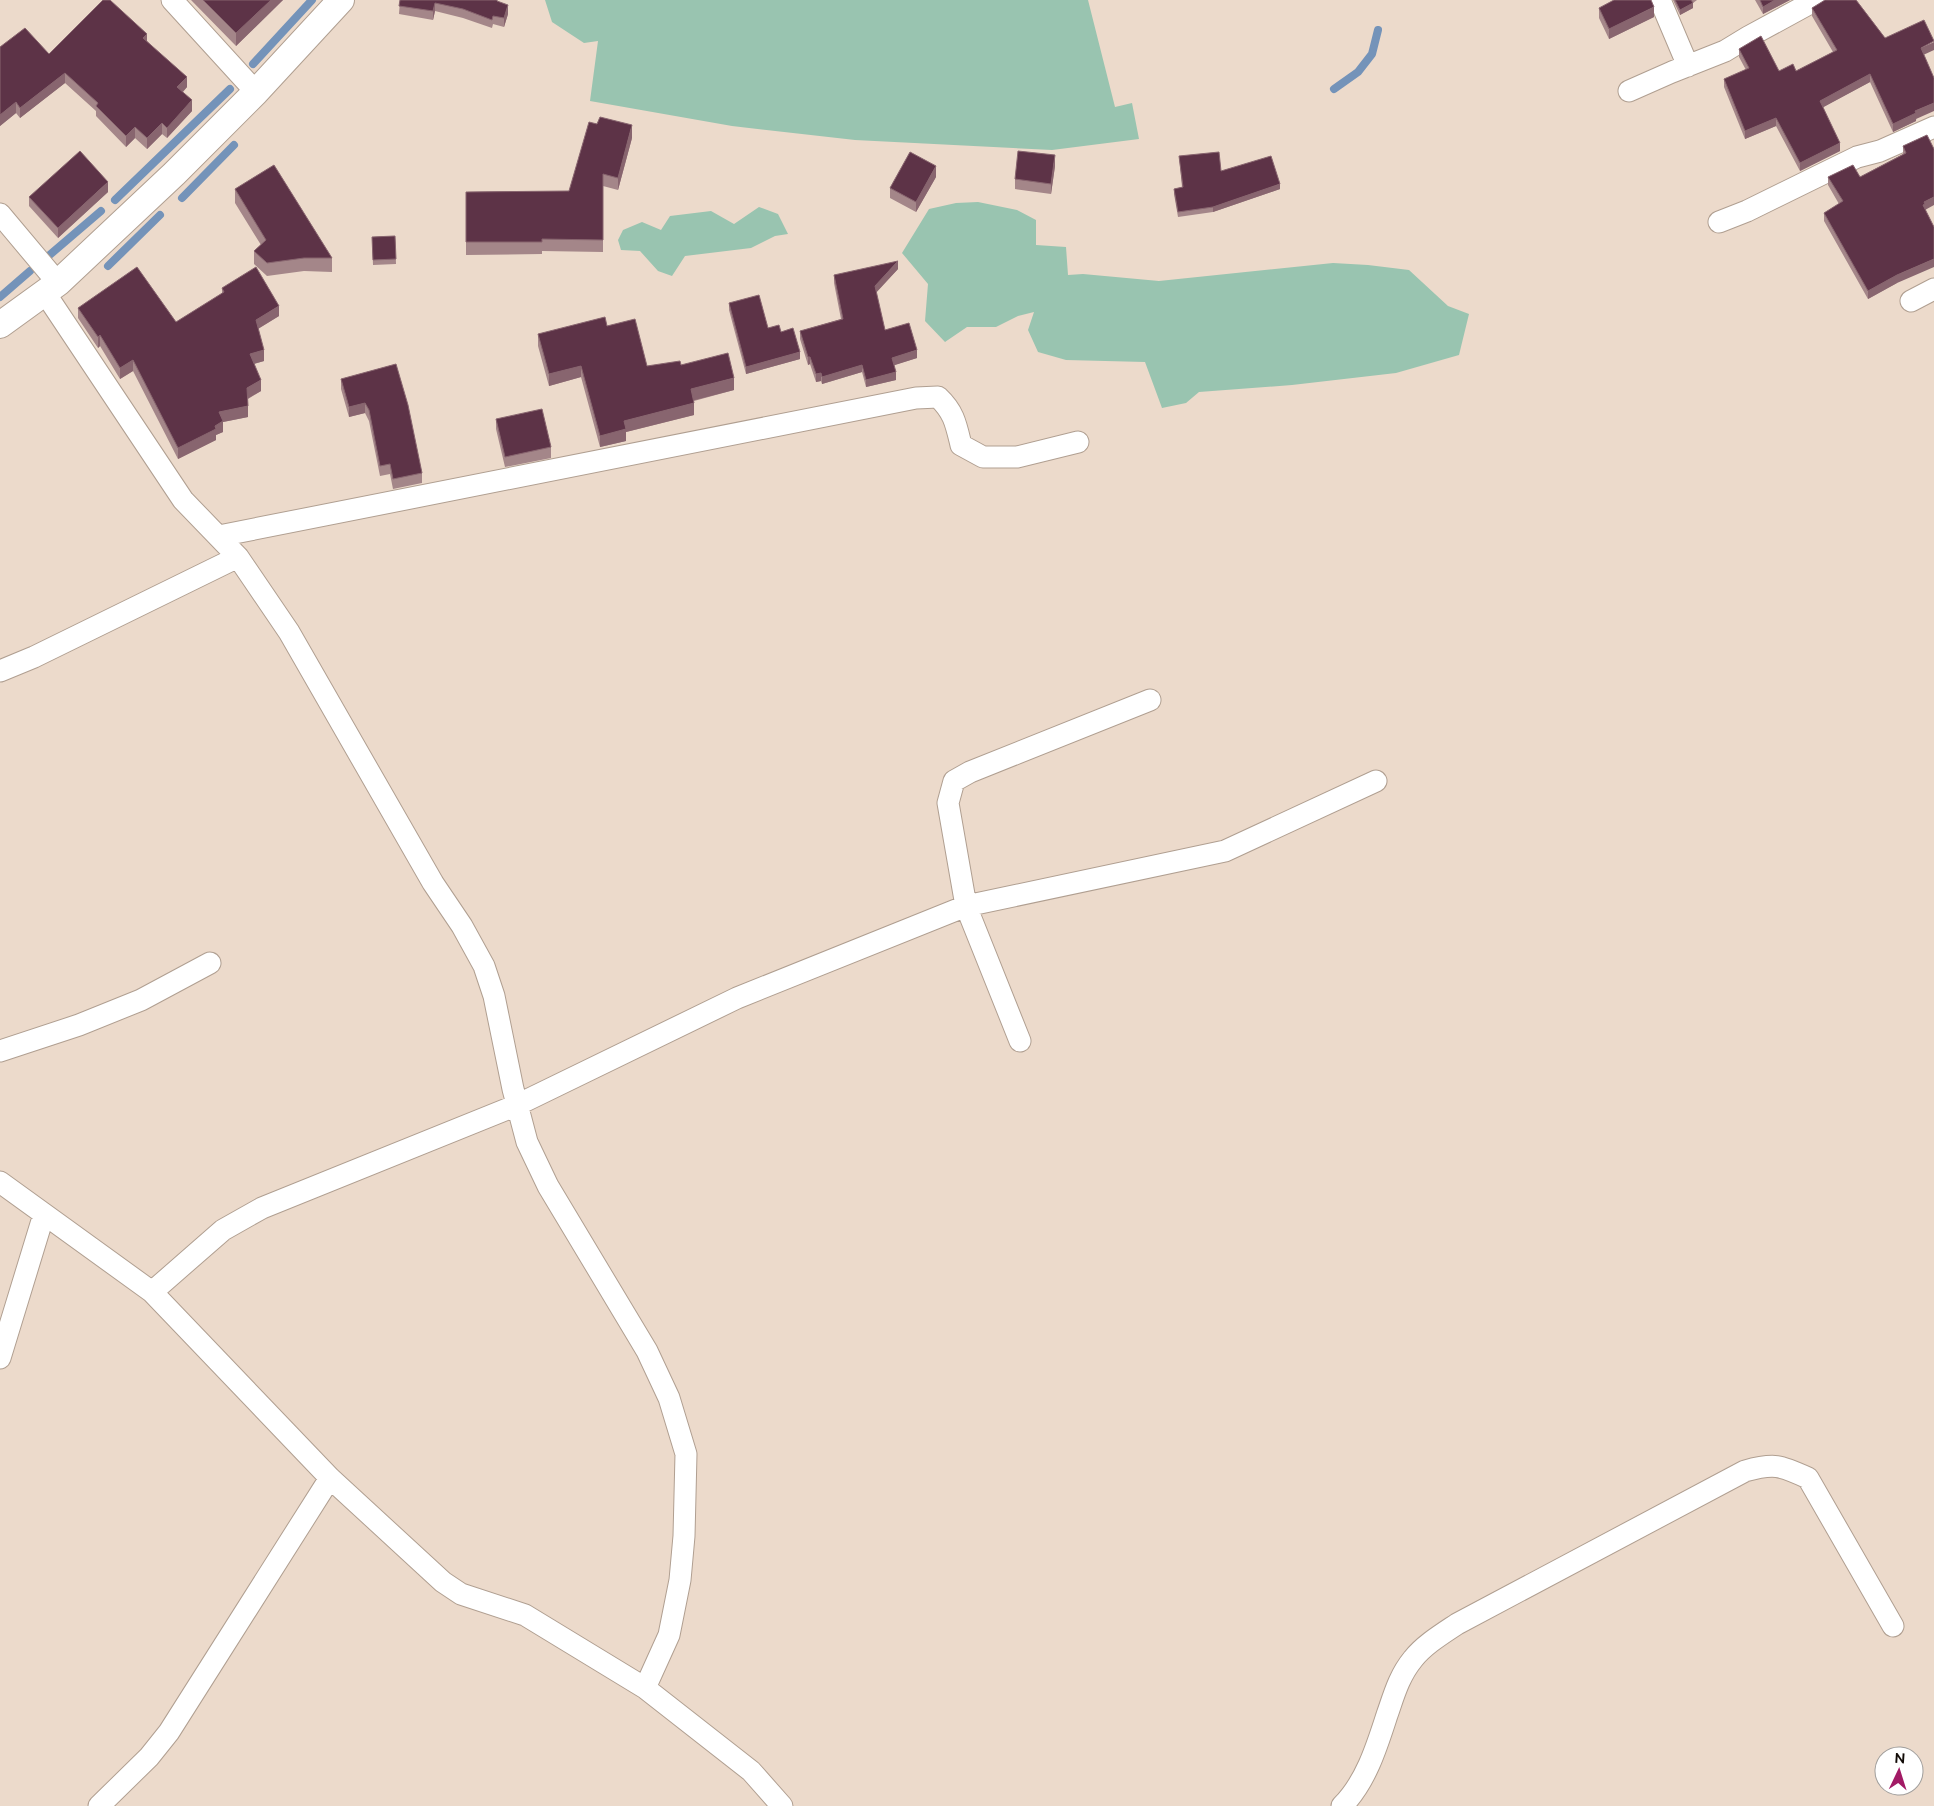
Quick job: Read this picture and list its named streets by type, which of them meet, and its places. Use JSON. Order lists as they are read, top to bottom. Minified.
{"north":"top"}
